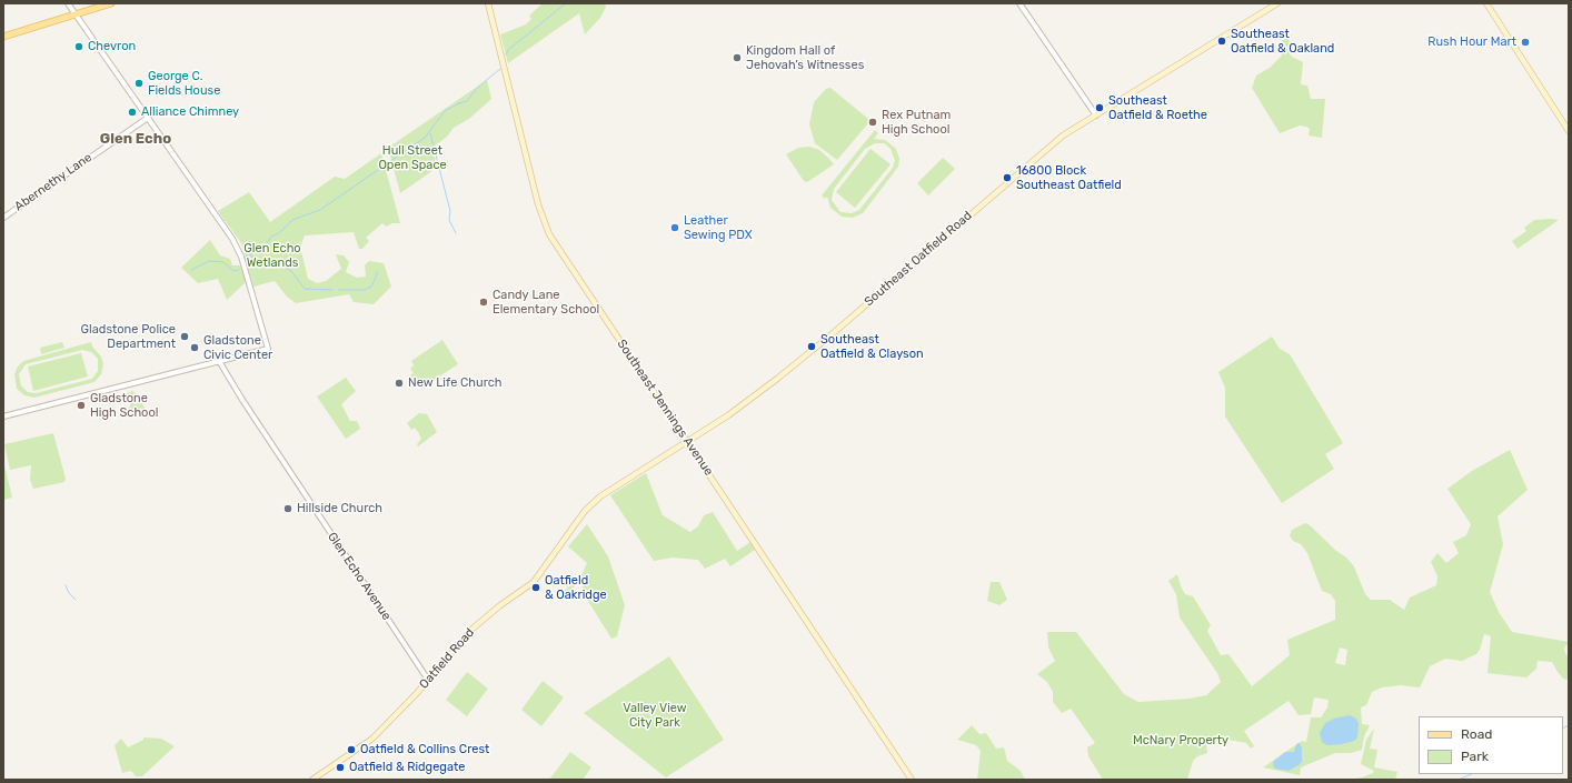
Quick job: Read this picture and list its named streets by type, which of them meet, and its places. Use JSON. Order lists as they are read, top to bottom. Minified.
{"streets":{"main road":["Southeast Oatfield Road","Southeast Jennings Avenue","Oatfield Road"],"street":["Abernethy Lane","Glen Echo Avenue"]},"crossings":[["Southeast Oatfield Road","Southeast Jennings Avenue"],["Southeast Oatfield Road","Oatfield Road"],["Glen Echo Avenue","Oatfield Road"]],"districts":["Glen Echo"],"parks":["Hull Street Open Space","Glen Echo Wetlands","Valley View City Park","McNary Property"],"places":["Southeast Oatfield & Oakland","Rush Hour Mart","Chevron","Kingdom Hall of Jehovah’s Witnesses","George C. Fields House","Southeast Oatfield & Roethe","Alliance Chimney","Rex Putnam High School","16800 Block Southeast Oatfield","Leather Sewing PDX","Candy Lane Elementary School","Gladstone Police Department","Southeast Oatfield & Clayson","Gladstone Civic Center","New Life Church","Gladstone High School","Hillside Church","Oatfield & Oakridge","Oatfield & Collins Crest","Oatfield & Ridgegate"],"legend":["Road","Park"]}
